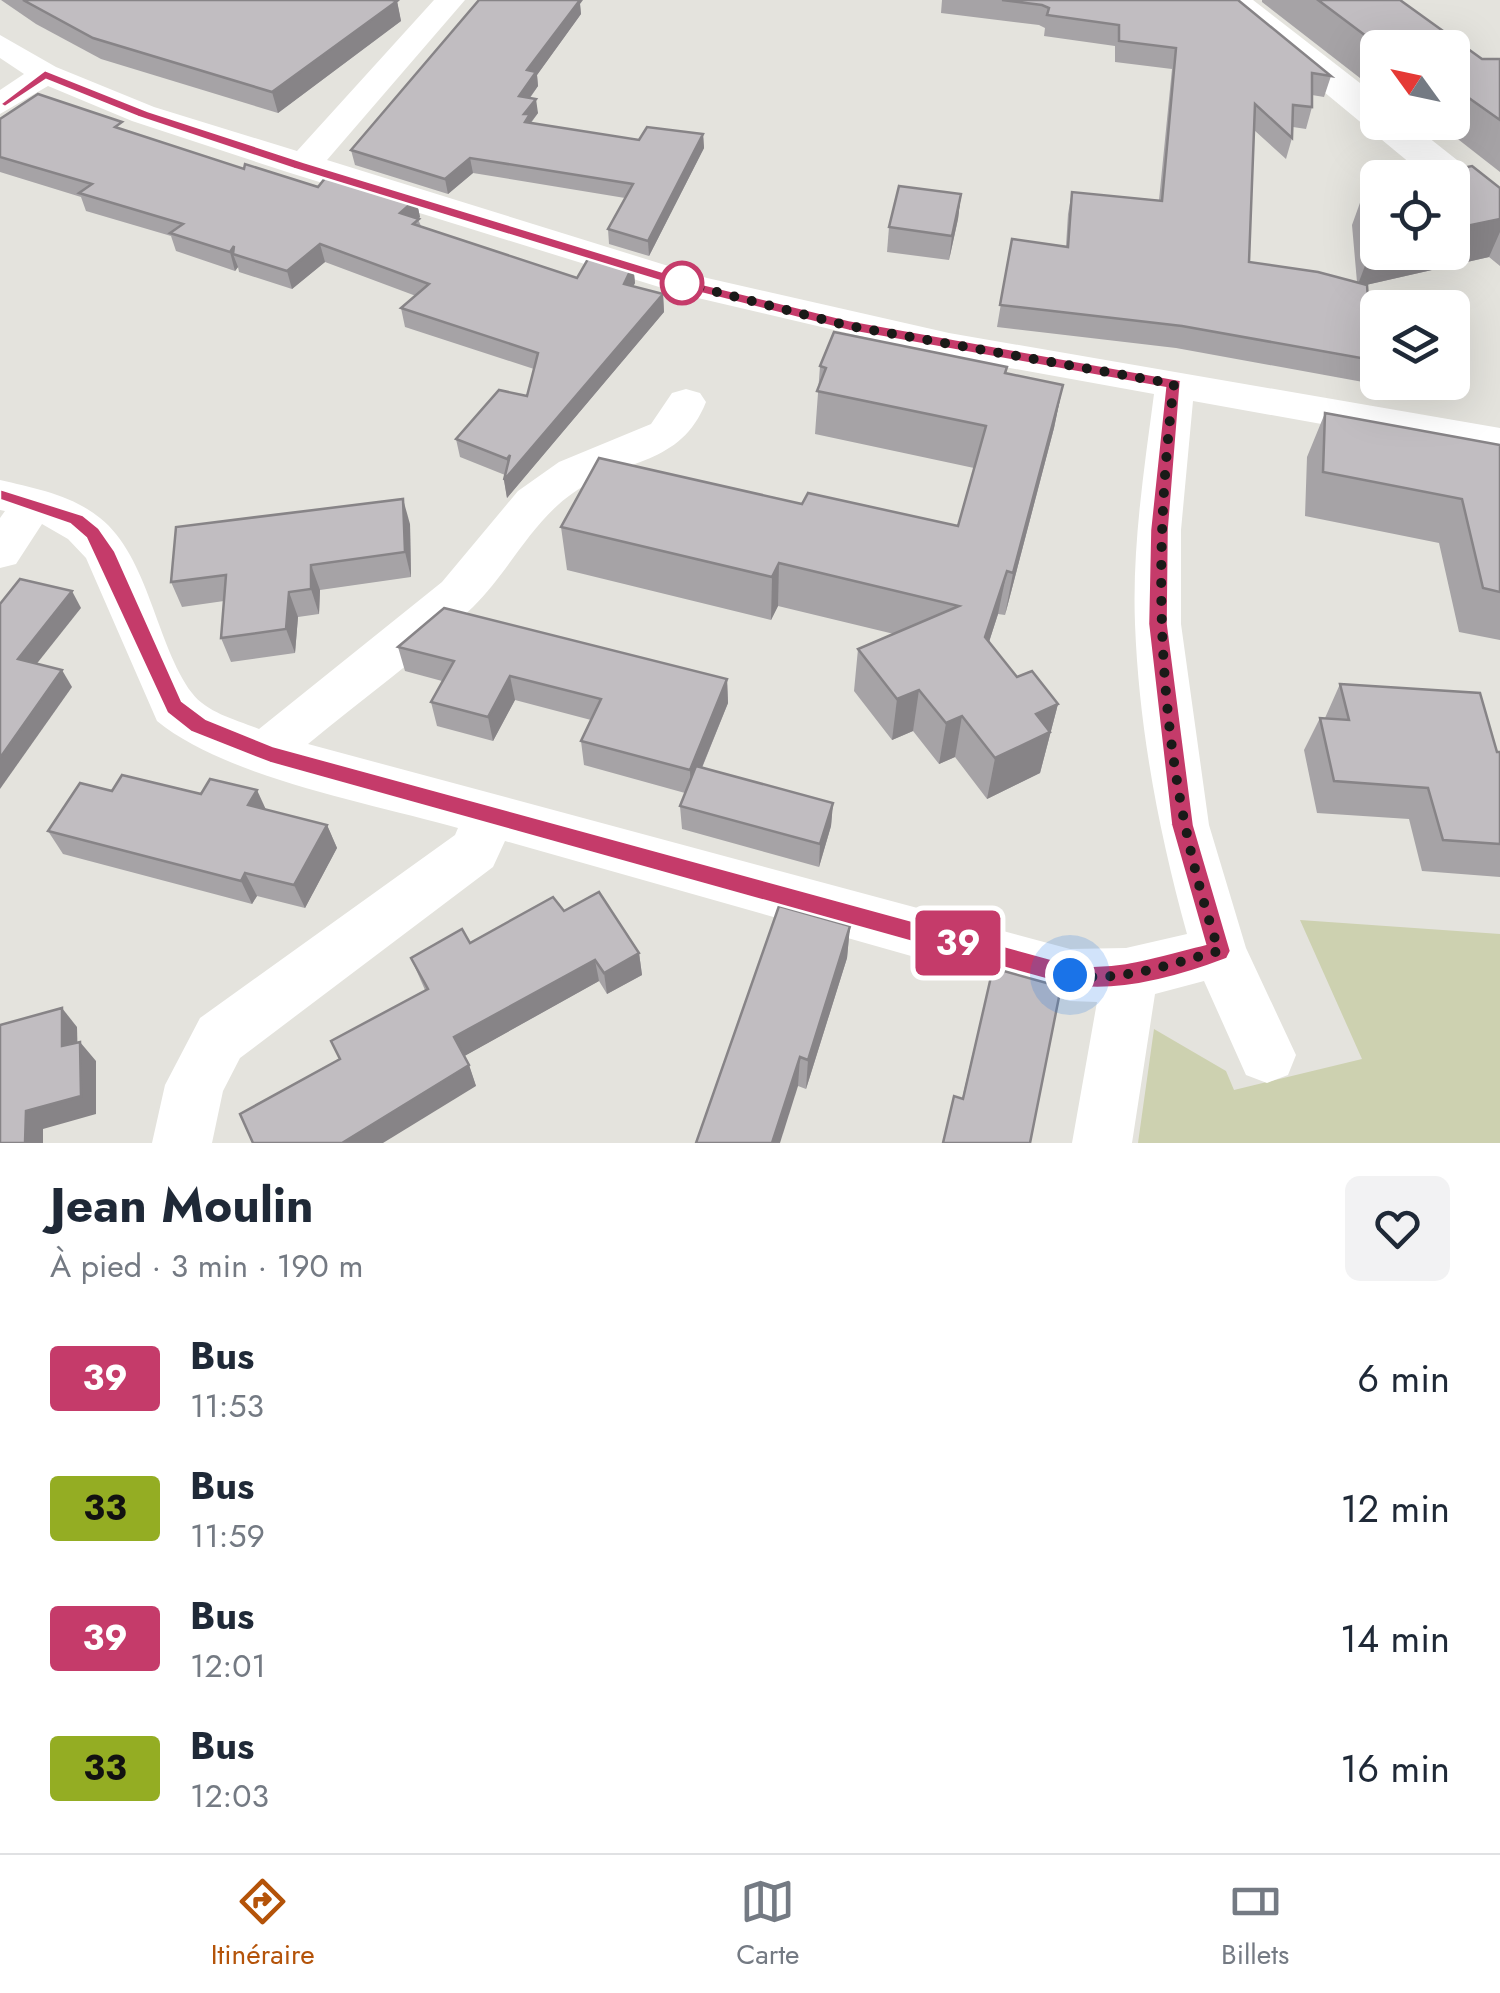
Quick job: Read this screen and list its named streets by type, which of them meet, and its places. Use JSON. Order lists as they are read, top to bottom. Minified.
{"lines":["bus line 39"],"north":"top left","page":{"on_map":"39","heading":["Jean Moulin","À pied · 3 min · 190 m"],"list":[{"mark":"39","name":"Bus","note":"11:53","value":"6 min"},{"mark":"33","name":"Bus","note":"11:59","value":"12 min"},{"mark":"39","name":"Bus","note":"12:01","value":"14 min"},{"mark":"33","name":"Bus","note":"12:03","value":"16 min"}],"tabs":["Itinéraire","Carte","Billets"]}}
